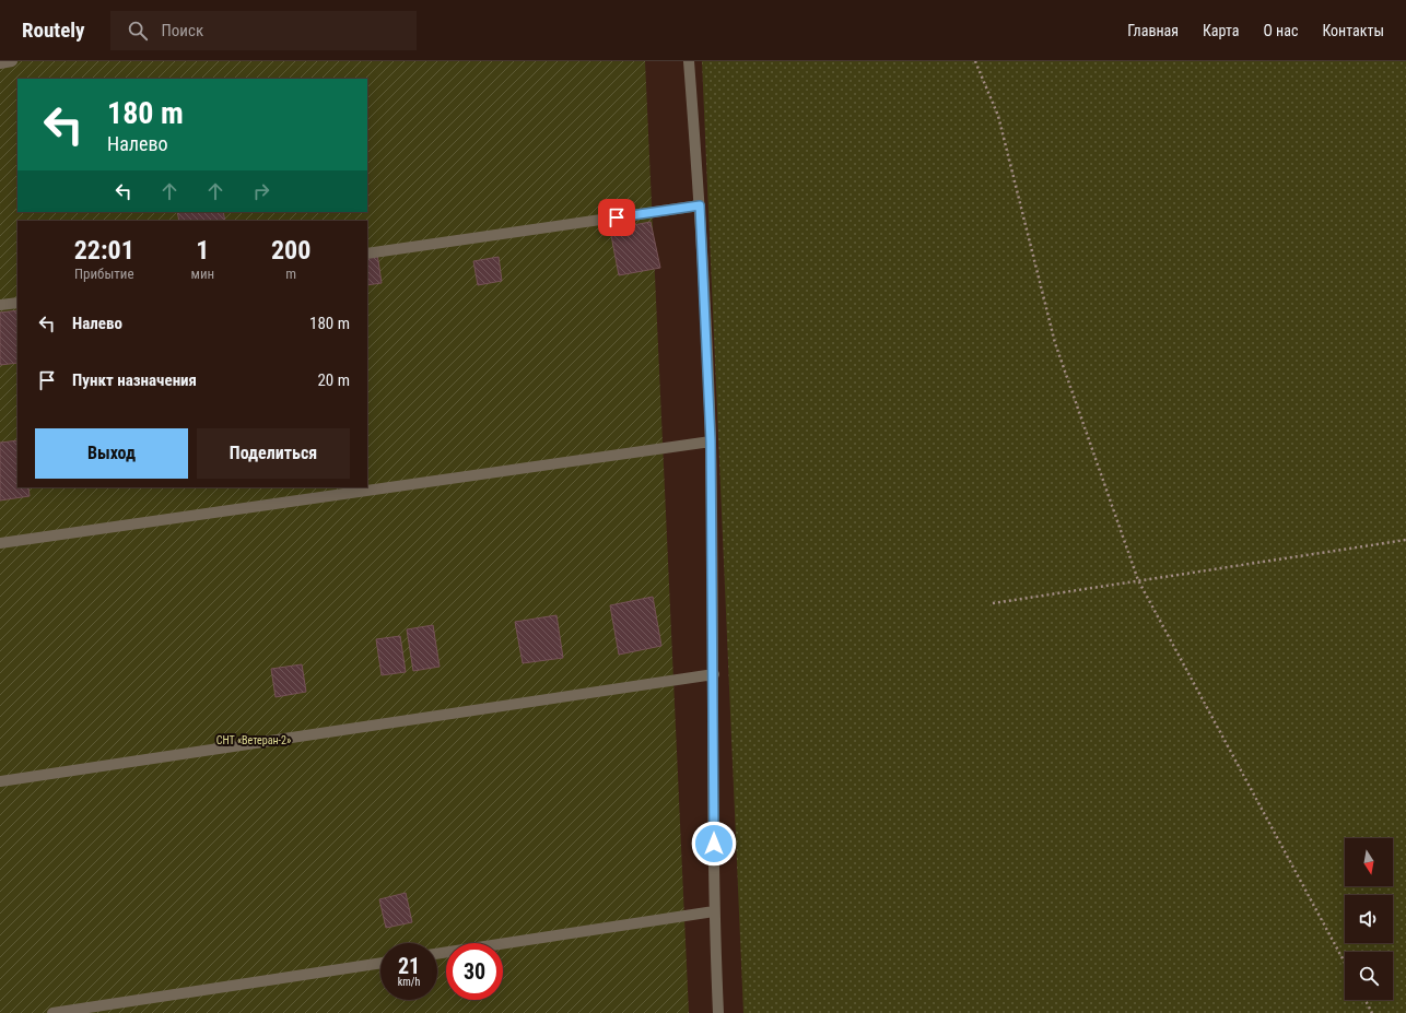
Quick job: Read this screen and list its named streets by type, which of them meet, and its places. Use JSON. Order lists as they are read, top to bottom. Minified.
{"parks":["СНТ «Ветеран-2»"],"north":"bottom","page":{"header":"Routely","search":"Поиск","nav":["Главная","Карта","О нас","Контакты"],"turn":["180 m","Налево"],"eta":["22:01","Прибытие","1","мин","200","m"],"list":[{"name":"Налево","value":"180 m"},{"name":"Пункт назначения","value":"20 m"}],"buttons":["Выход","Поделиться"],"speed":"21 km/h","limit":"30"}}
